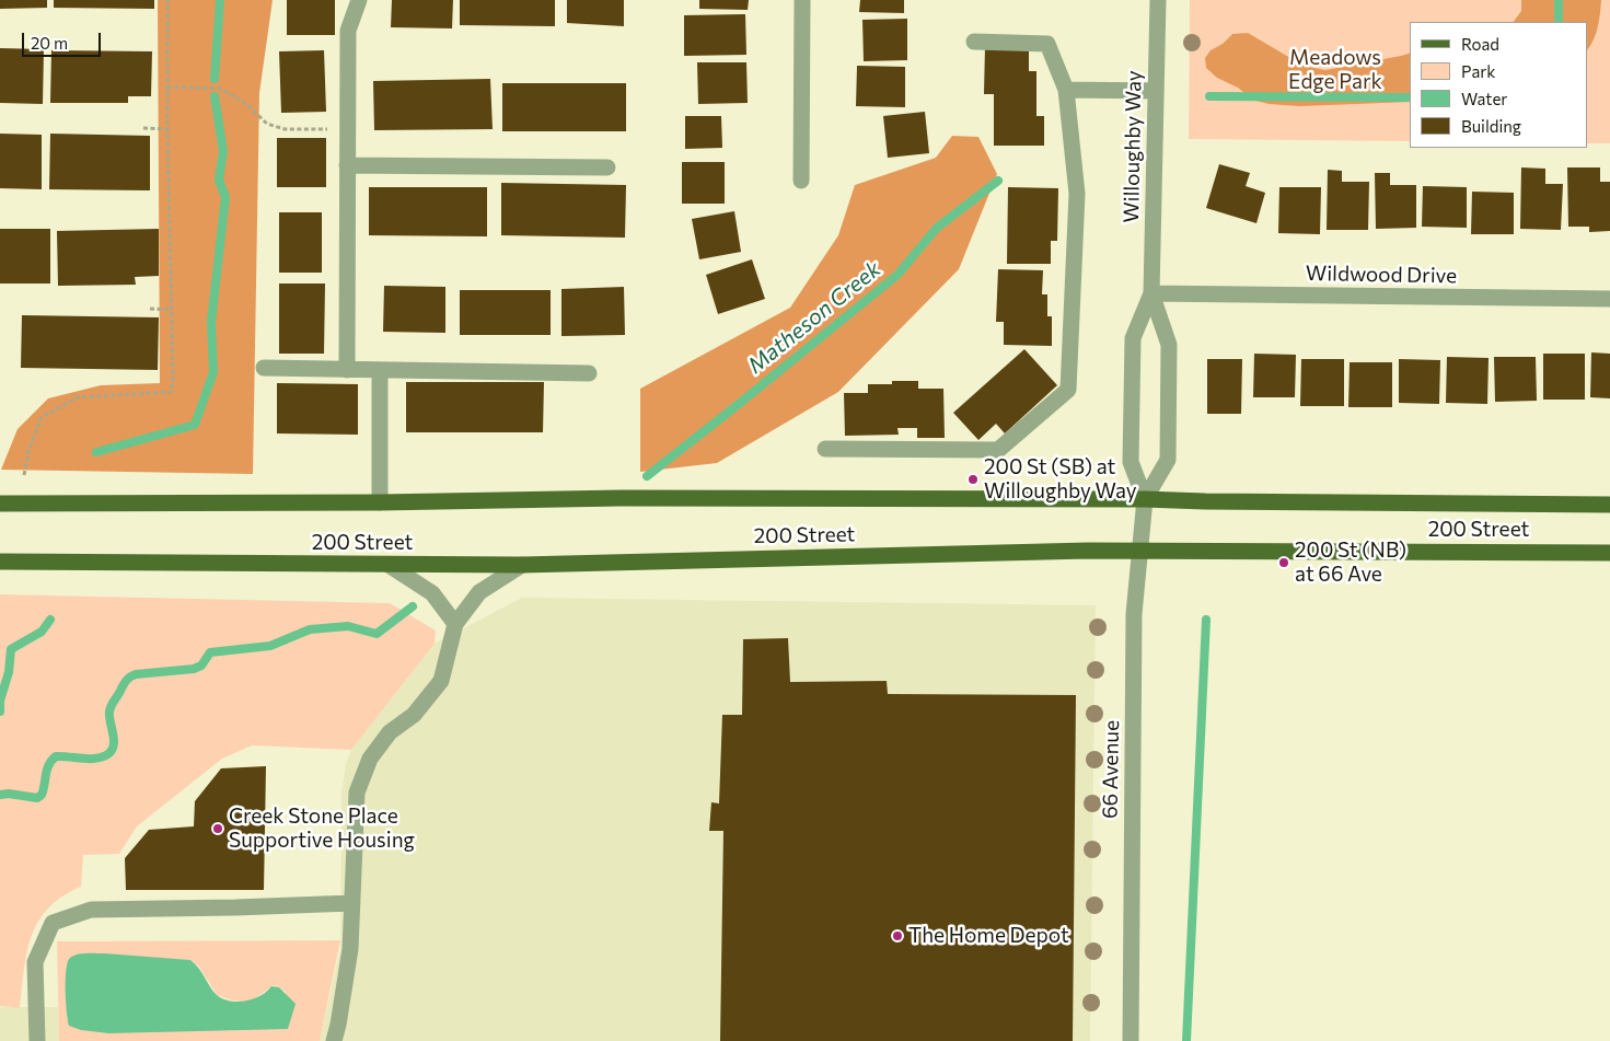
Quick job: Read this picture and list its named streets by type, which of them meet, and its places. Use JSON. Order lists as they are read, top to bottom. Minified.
{"streets":{"main road":["200 Street"],"street":["Willoughby Way","Wildwood Drive","66 Avenue"]},"crossings":[["Willoughby Way","Wildwood Drive"],["Willoughby Way","200 Street"],["Willoughby Way","66 Avenue"],["200 Street","66 Avenue"]],"water":["Matheson Creek"],"parks":["Meadows Edge Park"],"places":["200 St (SB) at Willoughby Way","200 St (NB) at 66 Ave","Creek Stone Place Supportive Housing","The Home Depot"],"legend":["Road","Park","Water","Building"],"scale_bar":"20 m"}
